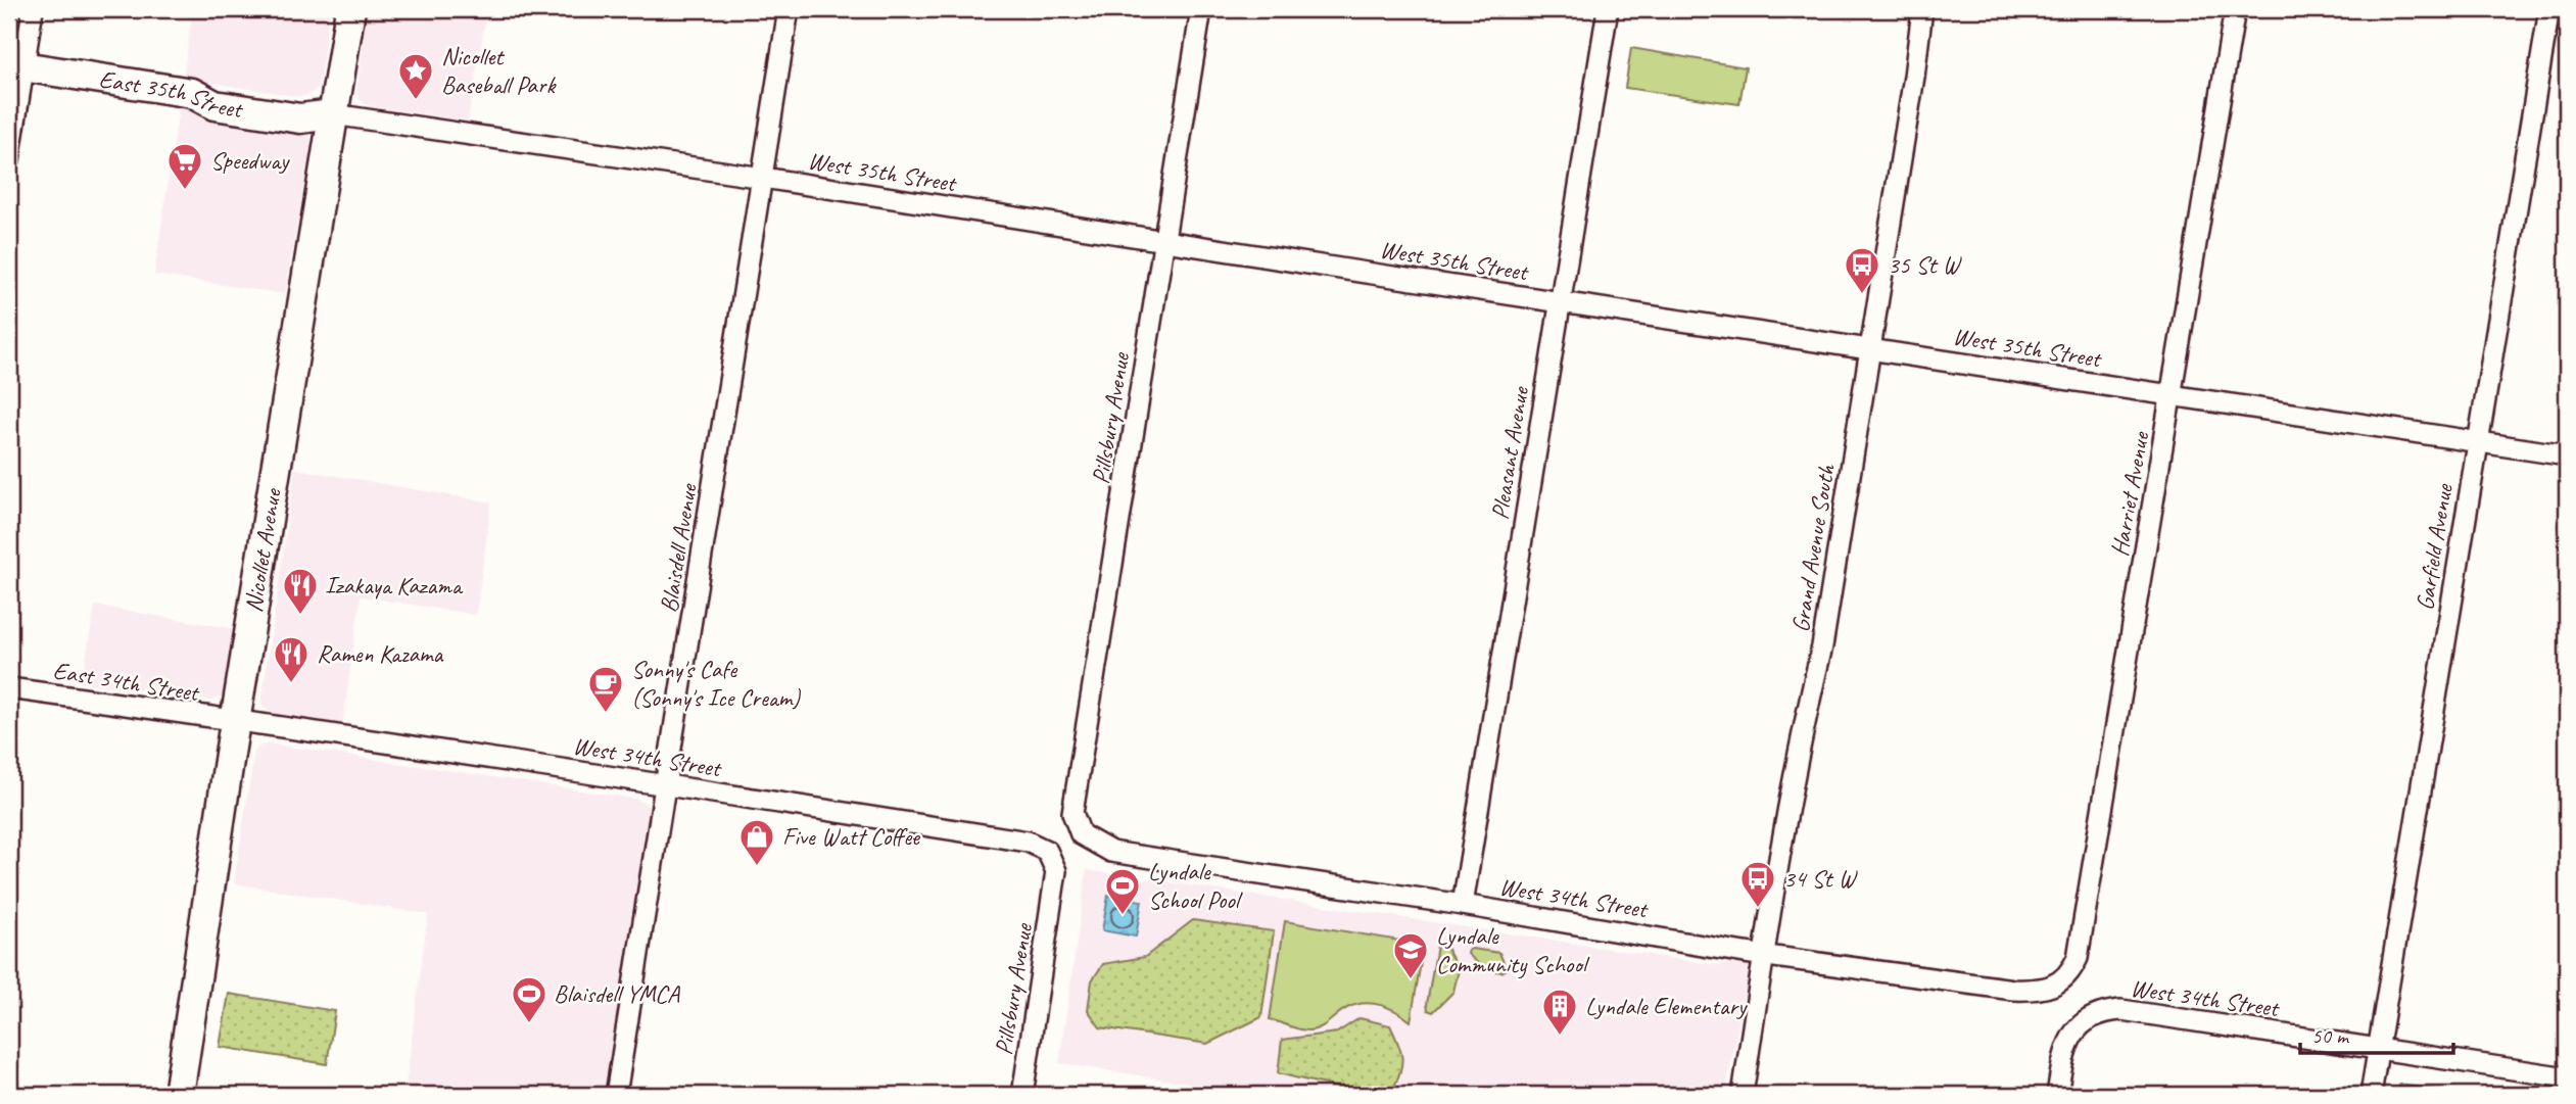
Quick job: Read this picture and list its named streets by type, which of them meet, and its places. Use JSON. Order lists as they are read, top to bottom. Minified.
{"streets":{"main road":["East 35th Street","Nicollet Avenue"],"street":["West 35th Street","Pillsbury Avenue","Pleasant Avenue","Harriet Avenue","Garfield Avenue","Blaisdell Avenue","Grand Avenue South","East 34th Street","West 34th Street"]},"crossings":[["East 35th Street","West 35th Street"],["East 35th Street","Nicollet Avenue"],["West 35th Street","Pillsbury Avenue"],["West 35th Street","Pleasant Avenue"],["West 35th Street","Harriet Avenue"],["West 35th Street","Garfield Avenue"],["West 35th Street","Blaisdell Avenue"],["West 35th Street","Grand Avenue South"],["West 35th Street","Nicollet Avenue"],["Pillsbury Avenue","West 34th Street"],["Pleasant Avenue","West 34th Street"],["Harriet Avenue","West 34th Street"],["Garfield Avenue","West 34th Street"],["Blaisdell Avenue","West 34th Street"],["Grand Avenue South","West 34th Street"],["Nicollet Avenue","East 34th Street"],["Nicollet Avenue","West 34th Street"],["East 34th Street","West 34th Street"]],"places":{"place":["Nicollet Baseball Park"],"supermarket":["Speedway"],"bus stop":["35 St W","34 St W"],"restaurant":["Izakaya Kazama","Ramen Kazama"],"cafe":["Sonny's Cafe (Sonny's Ice Cream)"],"shop":["Five Watt Coffee"],"sports":["Lyndale School Pool","Blaisdell YMCA"],"school or university":["Lyndale Community School"],"building":["Lyndale Elementary"]},"scale_bar":"50 m"}
